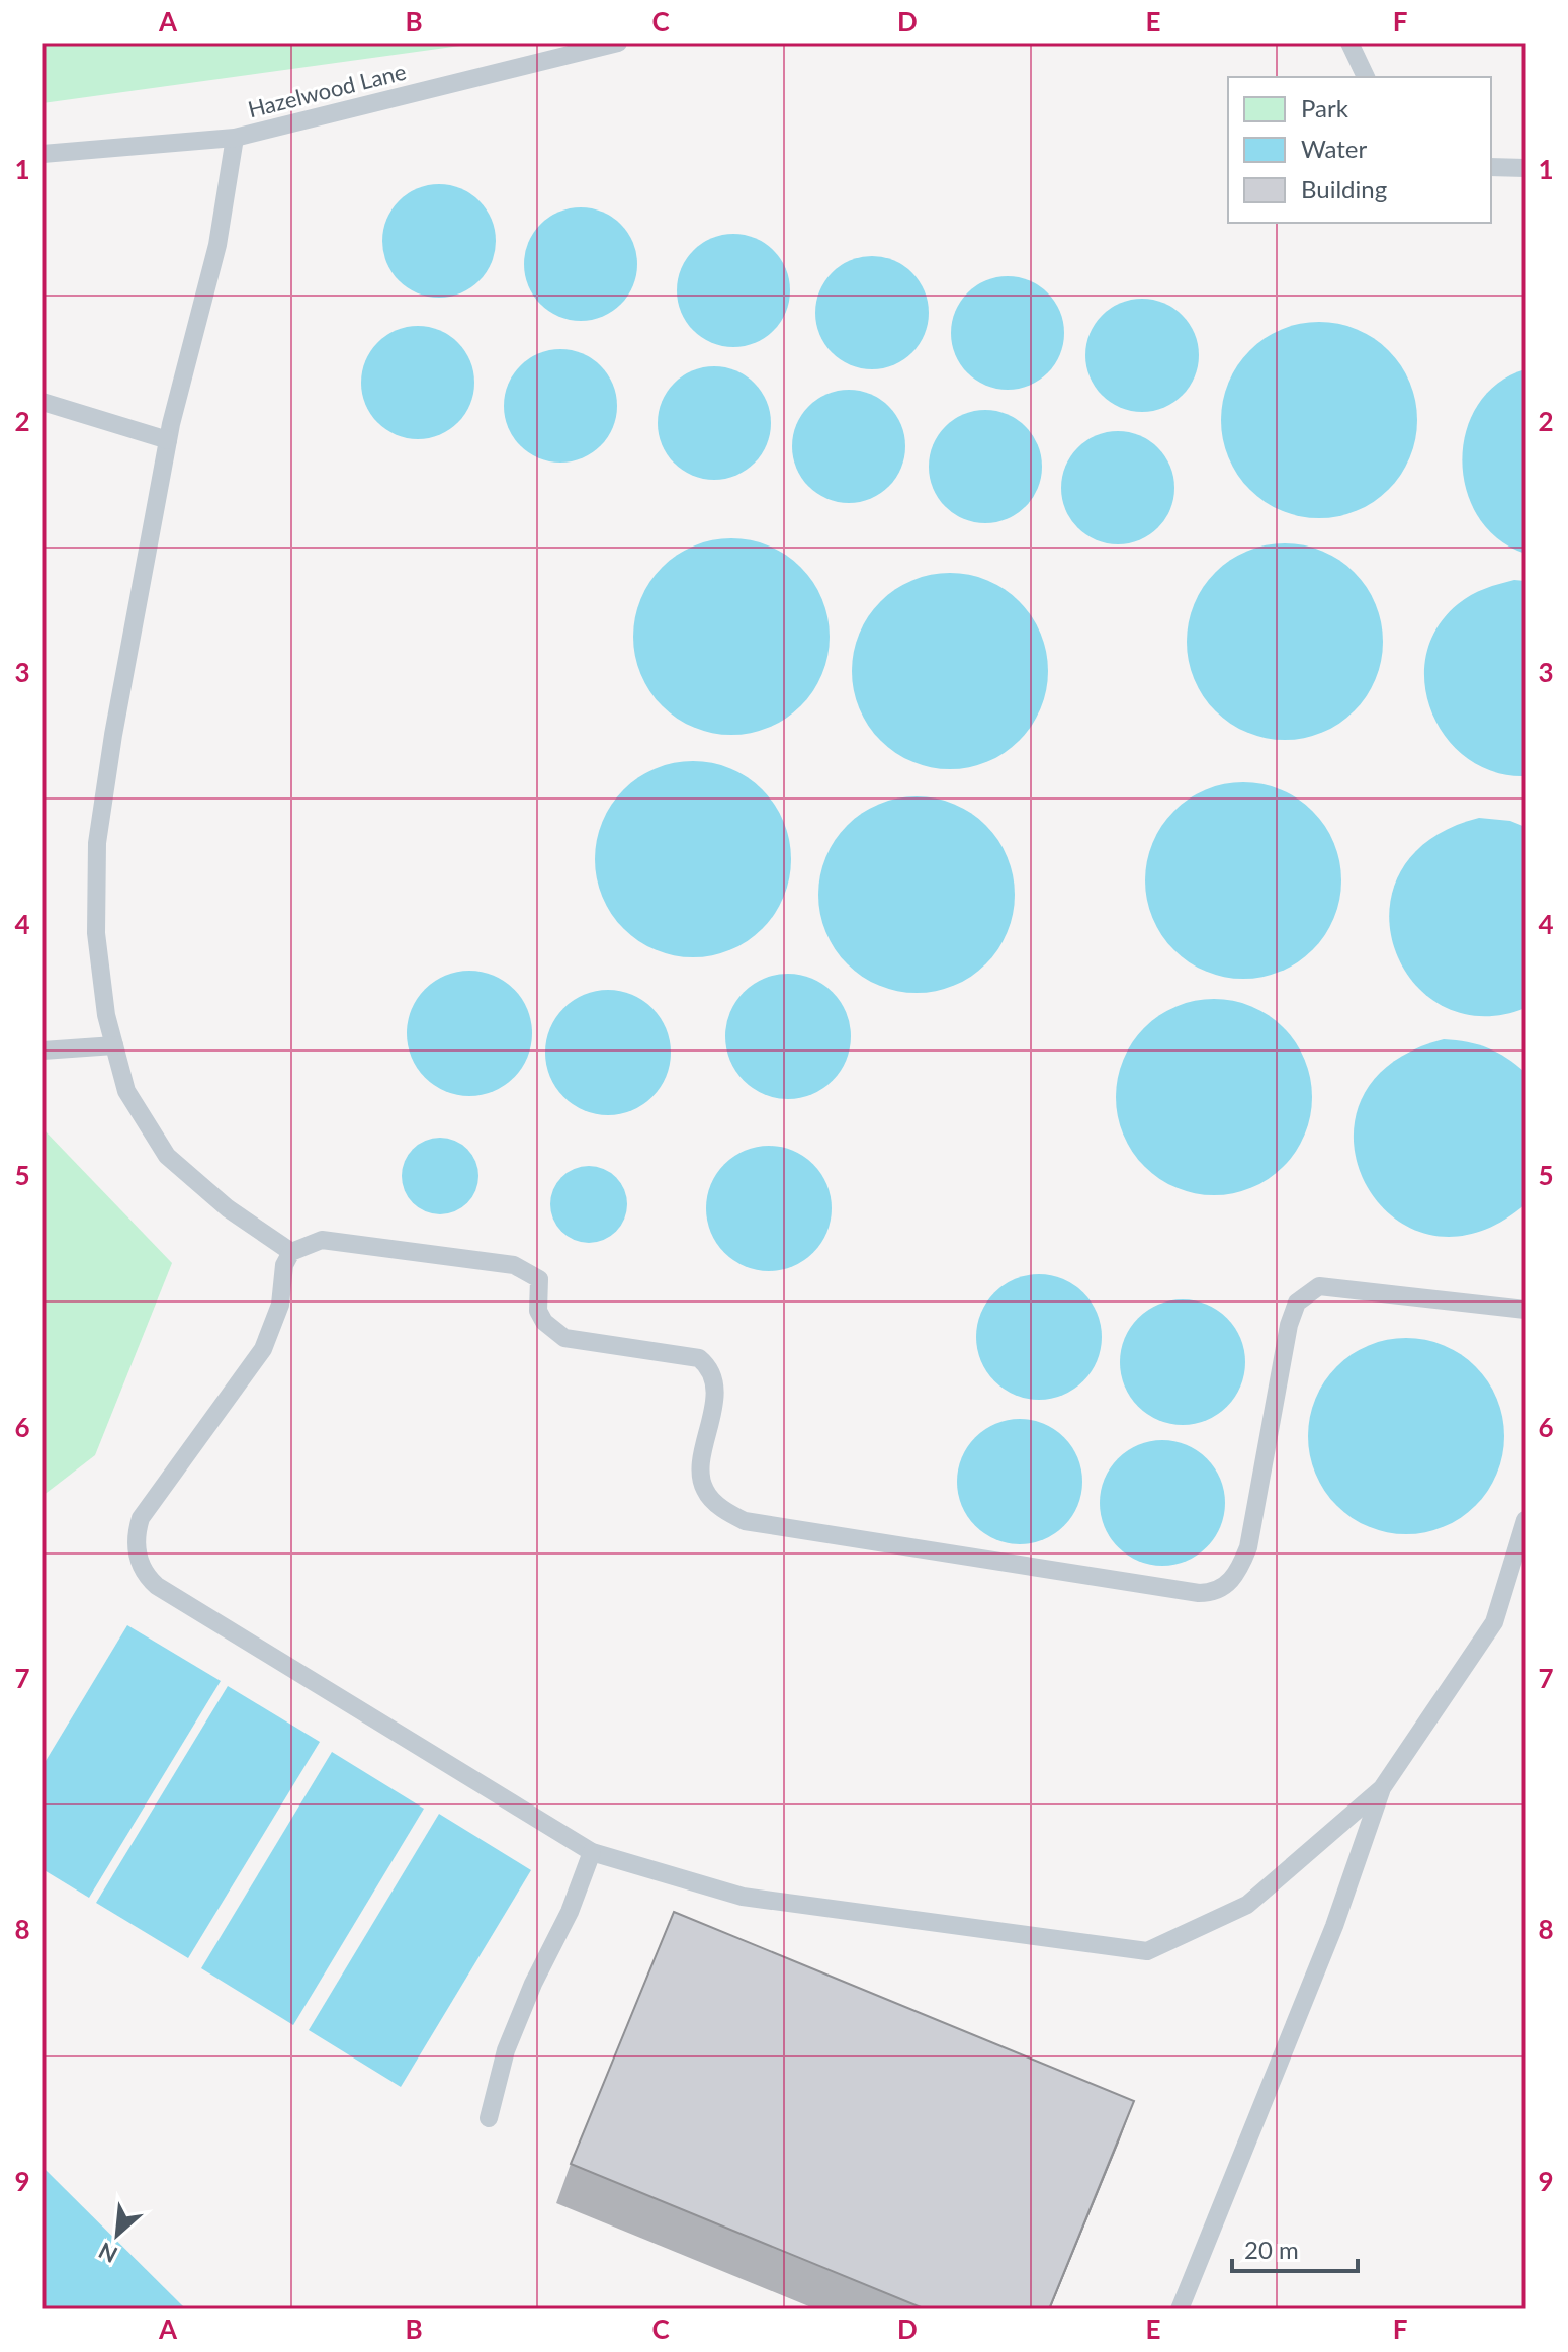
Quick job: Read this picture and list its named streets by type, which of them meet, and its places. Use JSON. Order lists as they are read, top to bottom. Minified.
{"streets":{"lane":["Hazelwood Lane"]},"legend":["Park","Water","Building"],"scale_bar":"20 m","north":"bottom left","grid":{"columns":["A","B","C","D","E","F"],"rows":["1","2","3","4","5","6","7","8","9"]}}
